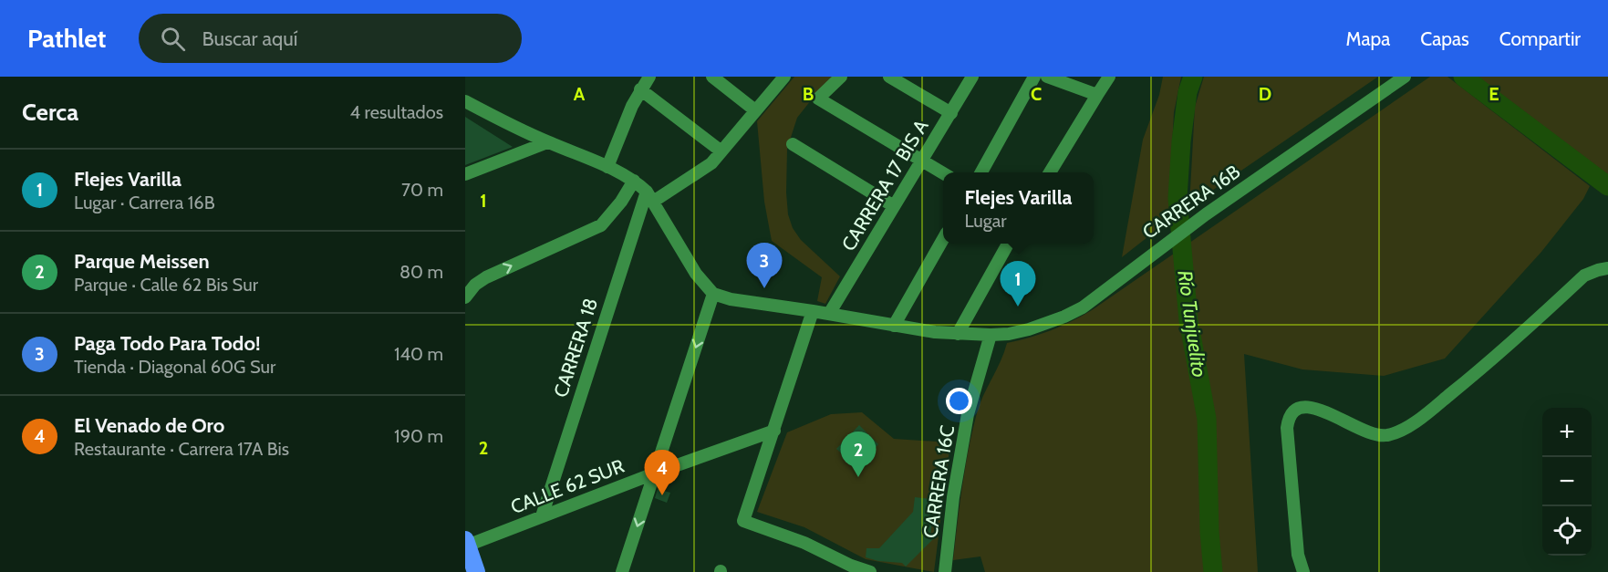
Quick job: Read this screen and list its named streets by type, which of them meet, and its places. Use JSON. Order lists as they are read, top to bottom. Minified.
{"streets":{"street":["CARRERA 17 BIS A","CARRERA 16B","CARRERA 18","CARRERA 16C","CALLE 62 SUR"]},"crossings":[["CARRERA 17 BIS A","CARRERA 16B"],["CARRERA 16B","CARRERA 16C"],["CARRERA 18","CALLE 62 SUR"]],"water":["Río Tunjuelito"],"page":{"header":"Pathlet","search":"Buscar aquí","nav":["Mapa","Capas","Compartir"],"heading":["Cerca","4 resultados"],"list":[{"mark":"1","name":"Flejes Varilla","note":"Lugar · Carrera 16B","value":"70 m"},{"mark":"2","name":"Parque Meissen","note":"Parque · Calle 62 Bis Sur","value":"80 m"},{"mark":"3","name":"Paga Todo Para Todo!","note":"Tienda · Diagonal 60G Sur","value":"140 m"},{"mark":"4","name":"El Venado de Oro","note":"Restaurante · Carrera 17A Bis","value":"190 m"}],"popup":["Flejes Varilla","Lugar"],"pins":["3","1","2","4"],"map_buttons":["+","−"]},"grid":{"columns":["A","B","C","D","E"],"rows":["1","2"]}}
